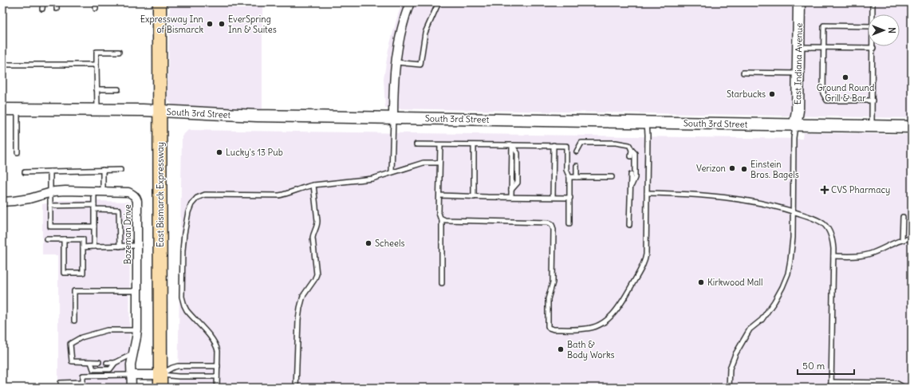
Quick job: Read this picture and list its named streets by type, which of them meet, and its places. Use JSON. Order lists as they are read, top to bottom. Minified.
{"streets":{"main road":["East Bismarck Expressway"],"street":["East Indiana Avenue","South 3rd Street","Bozeman Drive"]},"crossings":[["East Indiana Avenue","South 3rd Street"],["South 3rd Street","East Bismarck Expressway"]],"places":{"other":["Expressway Inn of Bismarck","EverSpring Inn & Suites","Ground Round Grill & Bar","Starbucks","Lucky's 13 Pub","Verizon","Einstein Bros. Bagels","Scheels","Kirkwood Mall","Bath & Body Works"],"health":["CVS Pharmacy"]},"scale_bar":"50 m","north":"right"}
